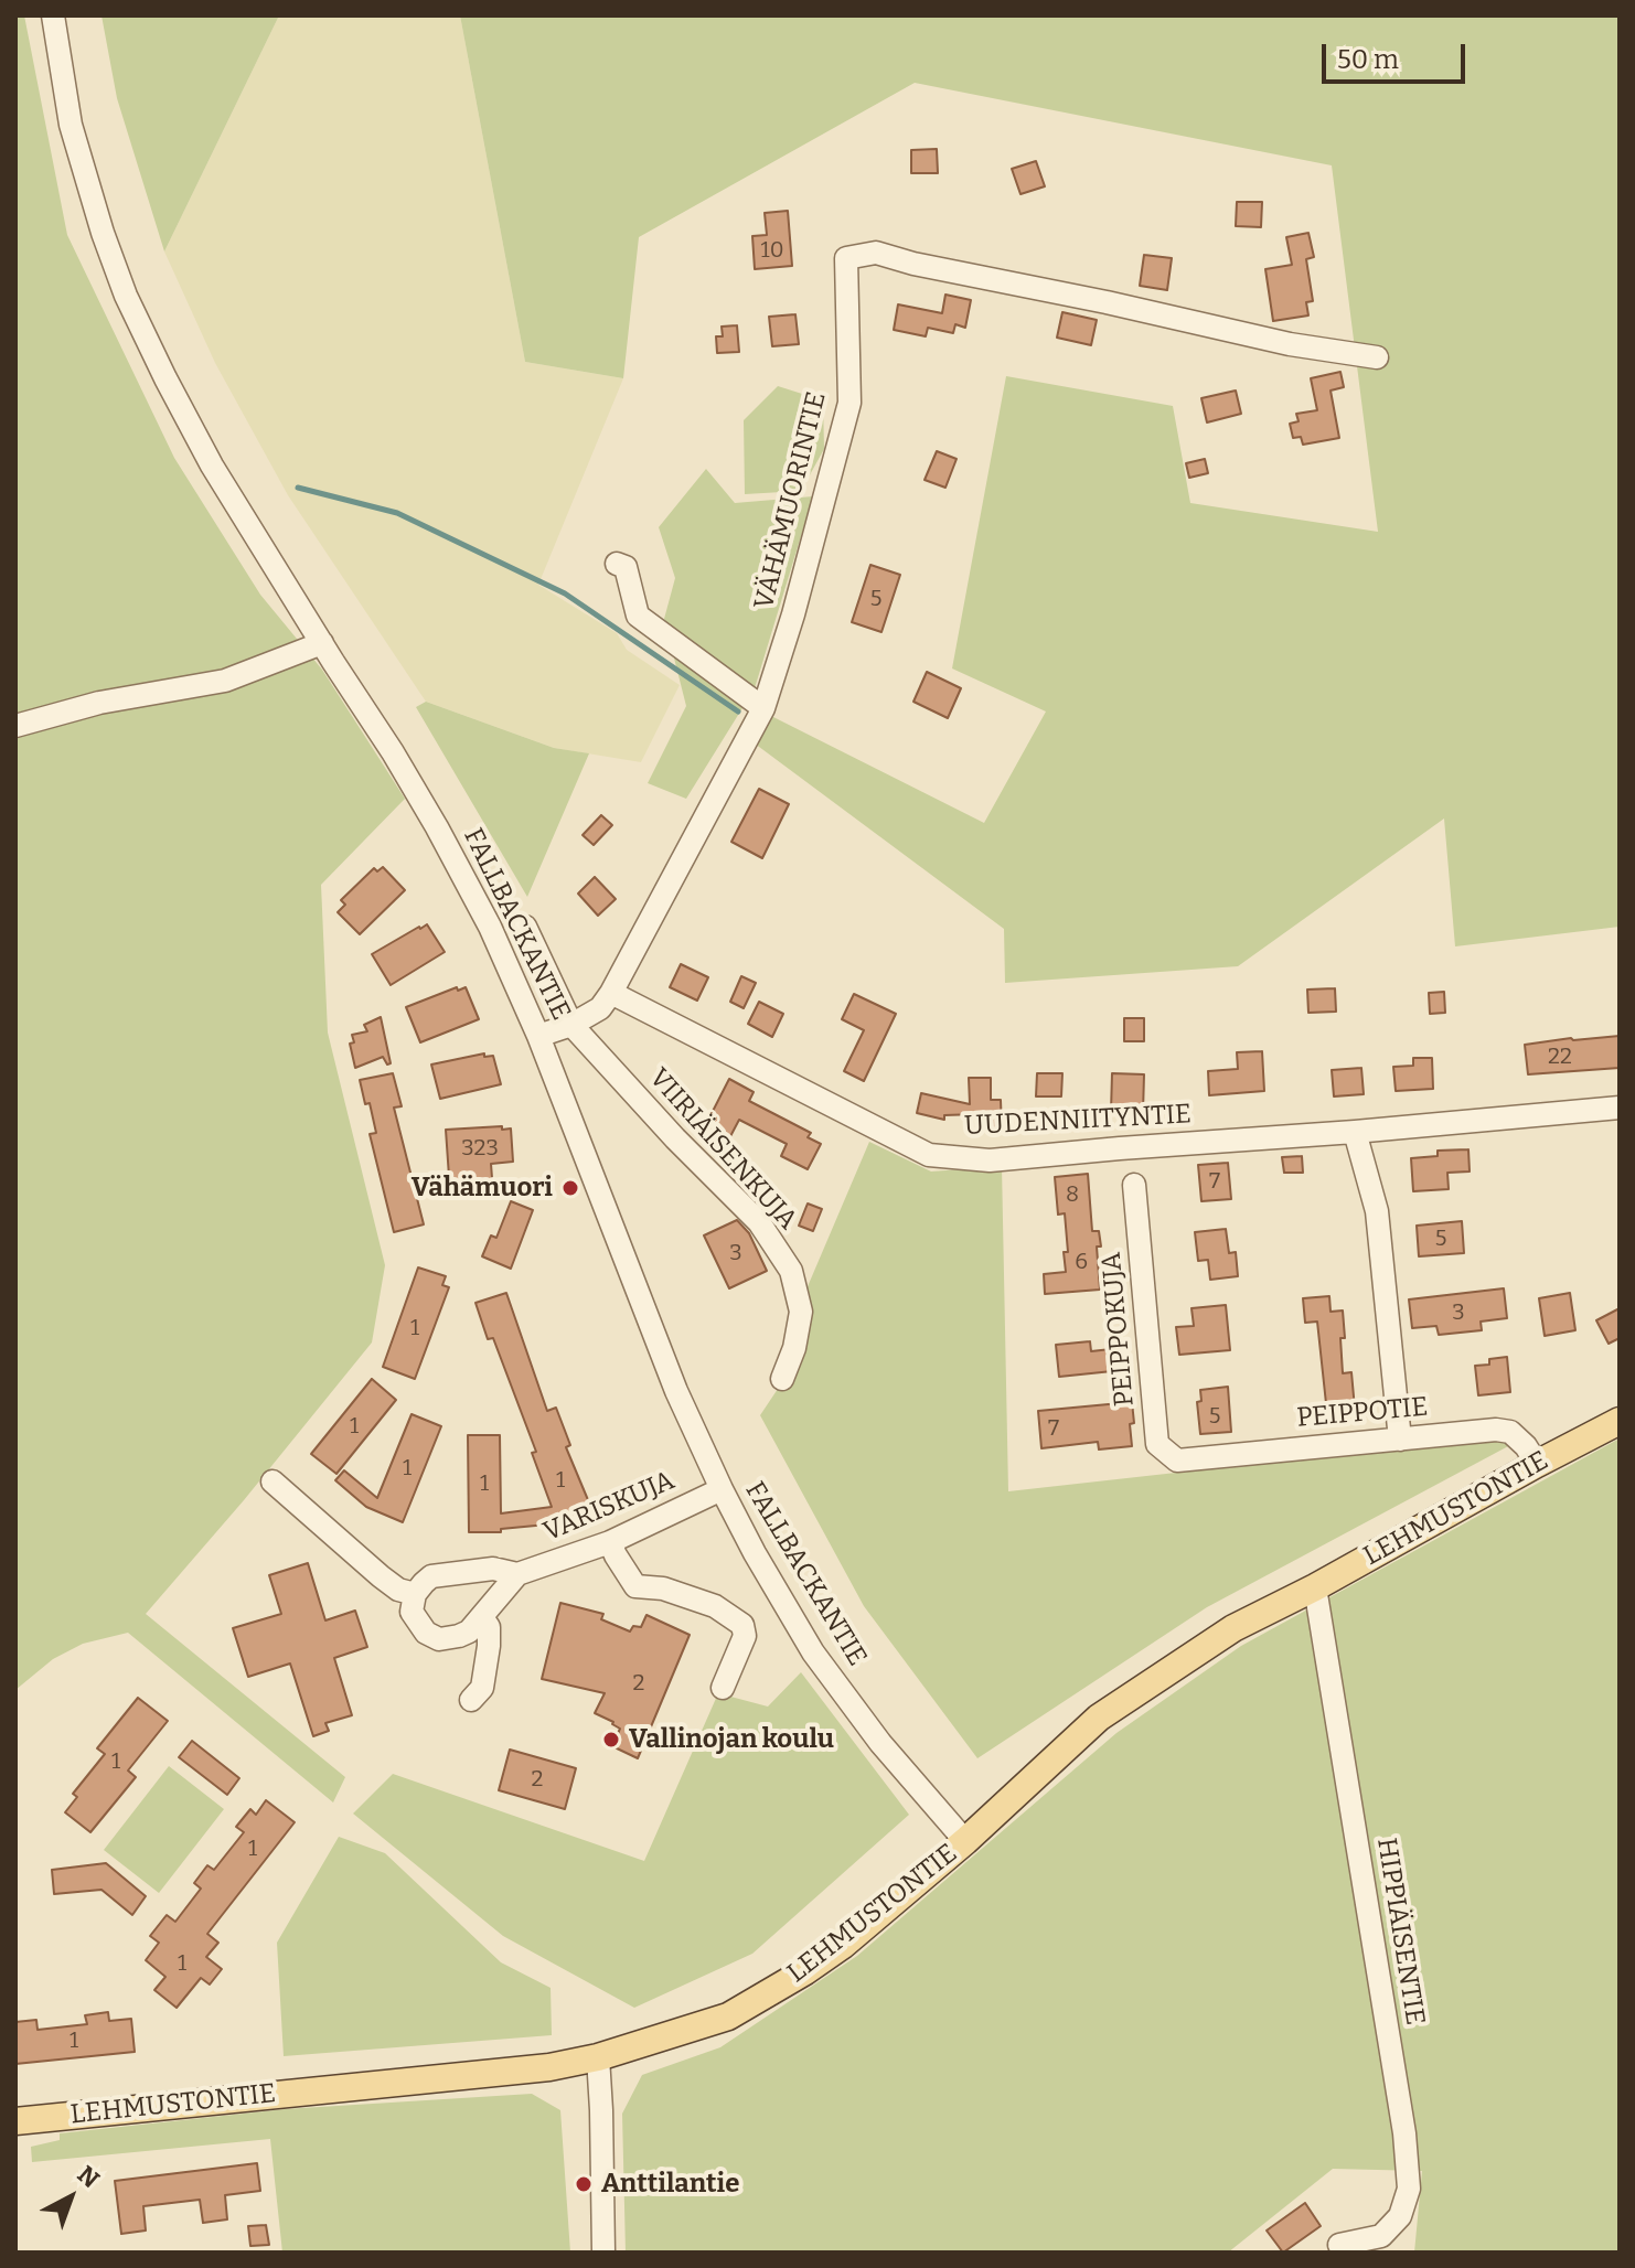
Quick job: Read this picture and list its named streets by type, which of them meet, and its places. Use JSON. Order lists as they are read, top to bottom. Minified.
{"streets":{"main road":["LEHMUSTONTIE"],"street":["VÄHÄMUORINTIE","FALLBACKANTIE","UUDENNIITYNTIE","VIIRIÄISENKUJA","PEIPPOKUJA","PEIPPOTIE","VARISKUJA","HIPPIÄISENTIE"]},"crossings":[["VÄHÄMUORINTIE","UUDENNIITYNTIE"],["FALLBACKANTIE","VARISKUJA"],["FALLBACKANTIE","LEHMUSTONTIE"],["PEIPPOKUJA","PEIPPOTIE"],["PEIPPOTIE","LEHMUSTONTIE"],["LEHMUSTONTIE","HIPPIÄISENTIE"]],"places":["Vähämuori","Vallinojan koulu","Anttilantie"],"house_numbers":["10","5","22","323","7","8","5","3","6","3","1","5","1","7","1","1","1","2","1","2","1","1","1"],"scale_bar":"50 m","north":"top right"}
